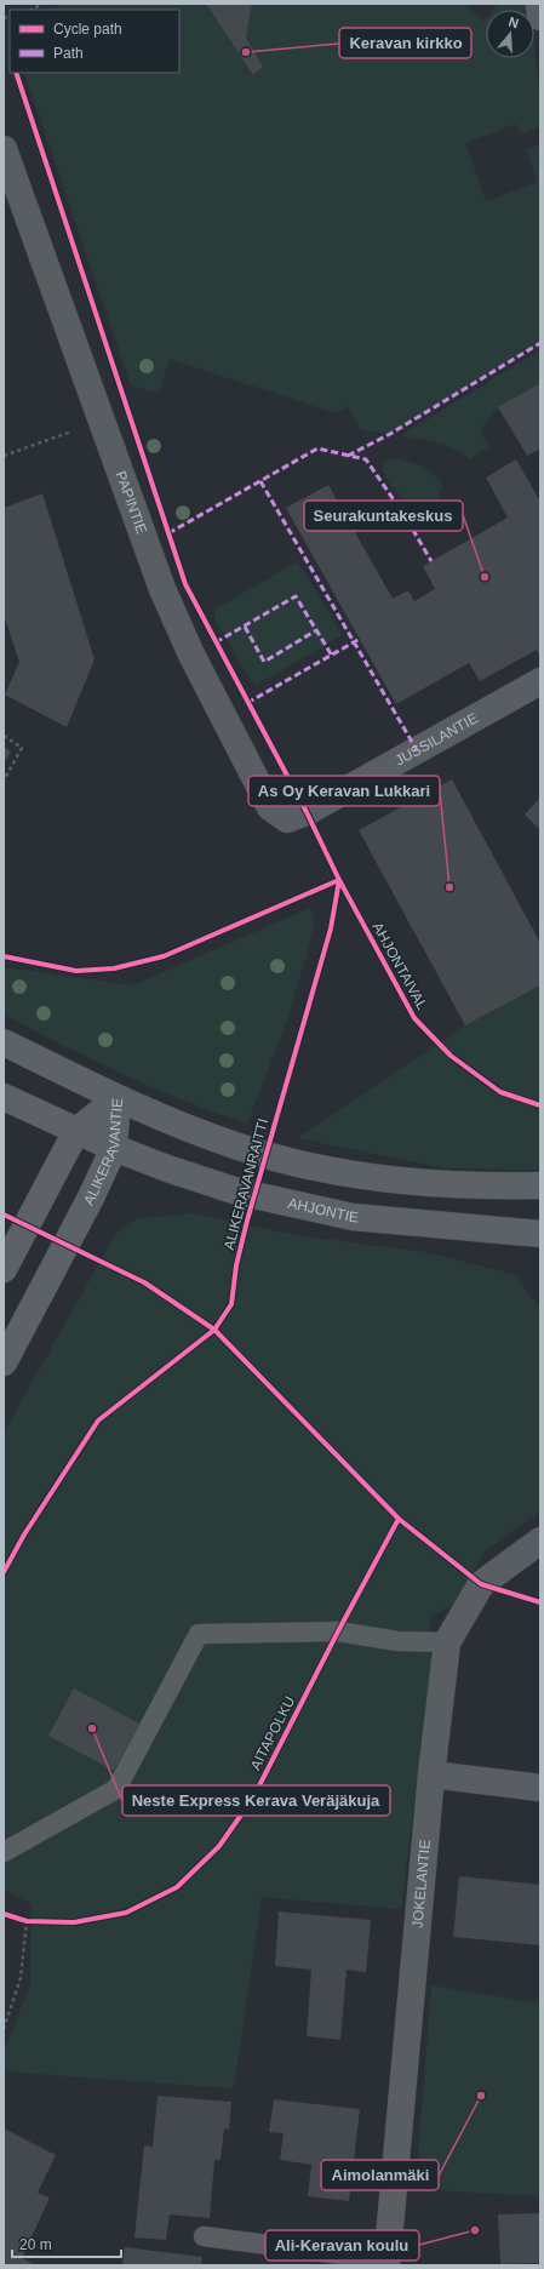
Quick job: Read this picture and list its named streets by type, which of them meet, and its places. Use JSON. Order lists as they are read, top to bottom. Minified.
{"streets":{"main road":["ALIKERAVANTIE","AHJONTIE"],"street":["PAPINTIE","JUSSILANTIE","JOKELANTIE"],"cycle path":["AHJONTAIVAL","ALIKERAVANRAITTI","AITAPOLKU"]},"crossings":[["PAPINTIE","JUSSILANTIE"],["ALIKERAVANTIE","AHJONTIE"]],"places":["Keravan kirkko","Seurakuntakeskus","As Oy Keravan Lukkari","Neste Express Kerava Veräjäkuja","Aimolanmäki","Ali-Keravan koulu"],"legend":["Cycle path","Path"],"scale_bar":"20 m","north":"top"}
